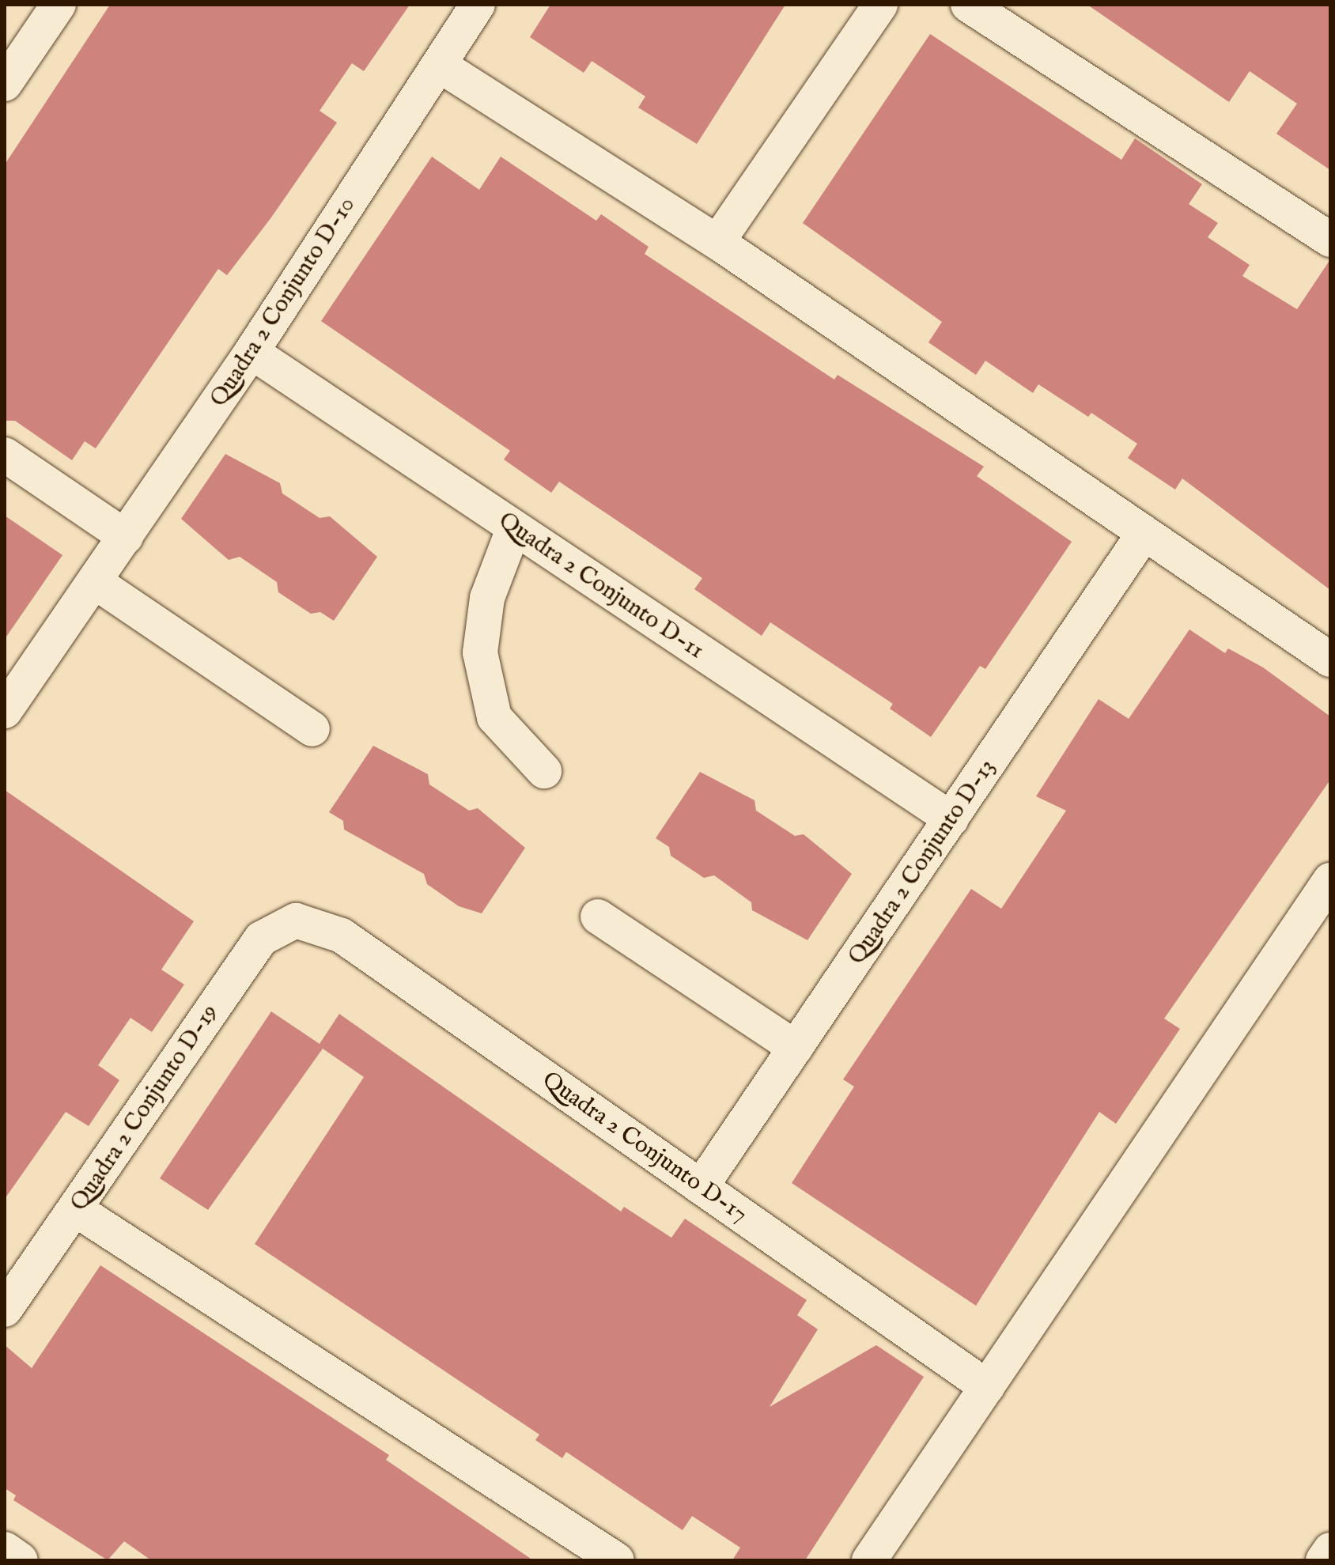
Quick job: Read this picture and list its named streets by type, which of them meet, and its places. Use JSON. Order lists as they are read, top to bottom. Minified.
{"streets":{"street":["Quadra 2 Conjunto D-10","Quadra 2 Conjunto D-11","Quadra 2 Conjunto D-13","Quadra 2 Conjunto D-19","Quadra 2 Conjunto D-17"]},"crossings":[["Quadra 2 Conjunto D-10","Quadra 2 Conjunto D-11"],["Quadra 2 Conjunto D-11","Quadra 2 Conjunto D-13"],["Quadra 2 Conjunto D-13","Quadra 2 Conjunto D-17"],["Quadra 2 Conjunto D-19","Quadra 2 Conjunto D-17"]]}
